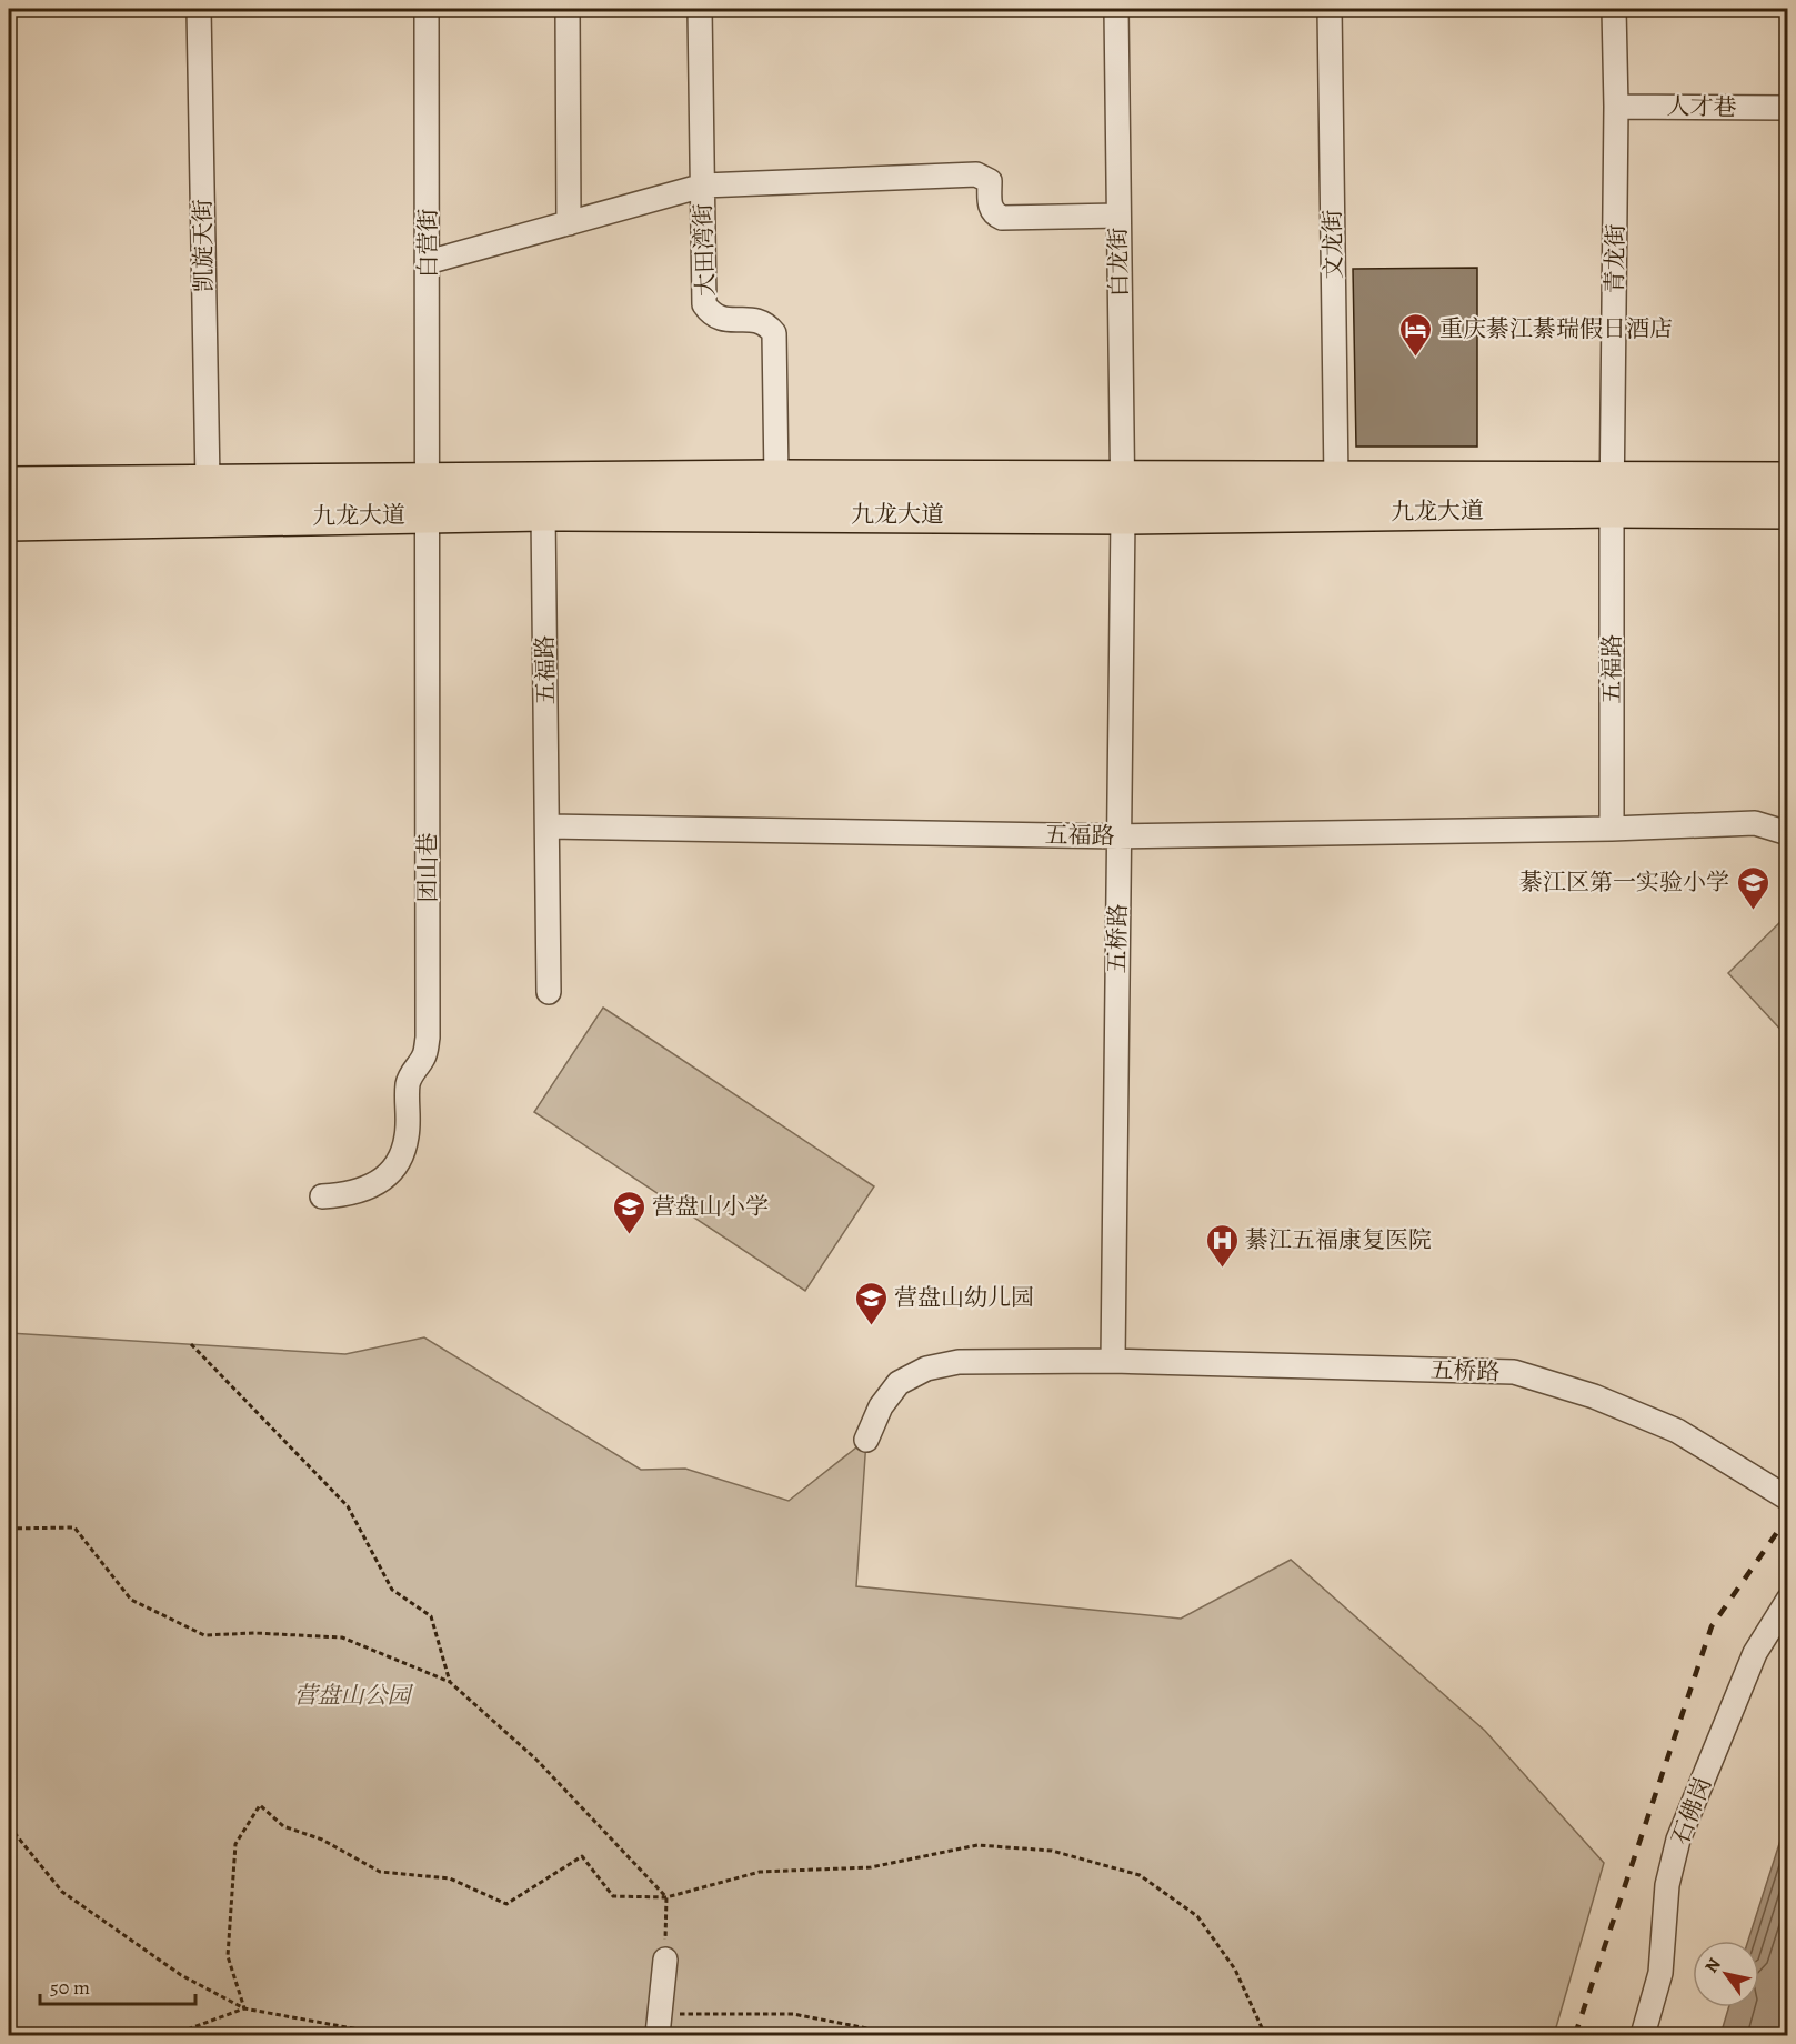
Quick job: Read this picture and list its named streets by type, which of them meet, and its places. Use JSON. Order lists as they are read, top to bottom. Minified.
{"streets":{"main road":["九龙大道"],"street":["人才巷","白营街","文龙街","凯旋天街","大田湾街","青龙街","白龙街","五福路","团山巷","五桥路","石佛岗"]},"crossings":[["人才巷","青龙街"],["白营街","九龙大道"],["白营街","团山巷"],["文龙街","九龙大道"],["凯旋天街","九龙大道"],["大田湾街","九龙大道"],["青龙街","九龙大道"],["青龙街","五福路"],["白龙街","九龙大道"],["白龙街","五桥路"],["九龙大道","五福路"],["九龙大道","团山巷"],["九龙大道","五桥路"],["五福路","五桥路"]],"parks":["营盘山公园"],"places":{"hotel":["重庆綦江綦瑞假日酒店"],"school or university":["綦江区第一实验小学","营盘山小学","营盘山幼儿园"],"hospital":["綦江五福康复医院"]},"scale_bar":"50 m","north":"top left"}
